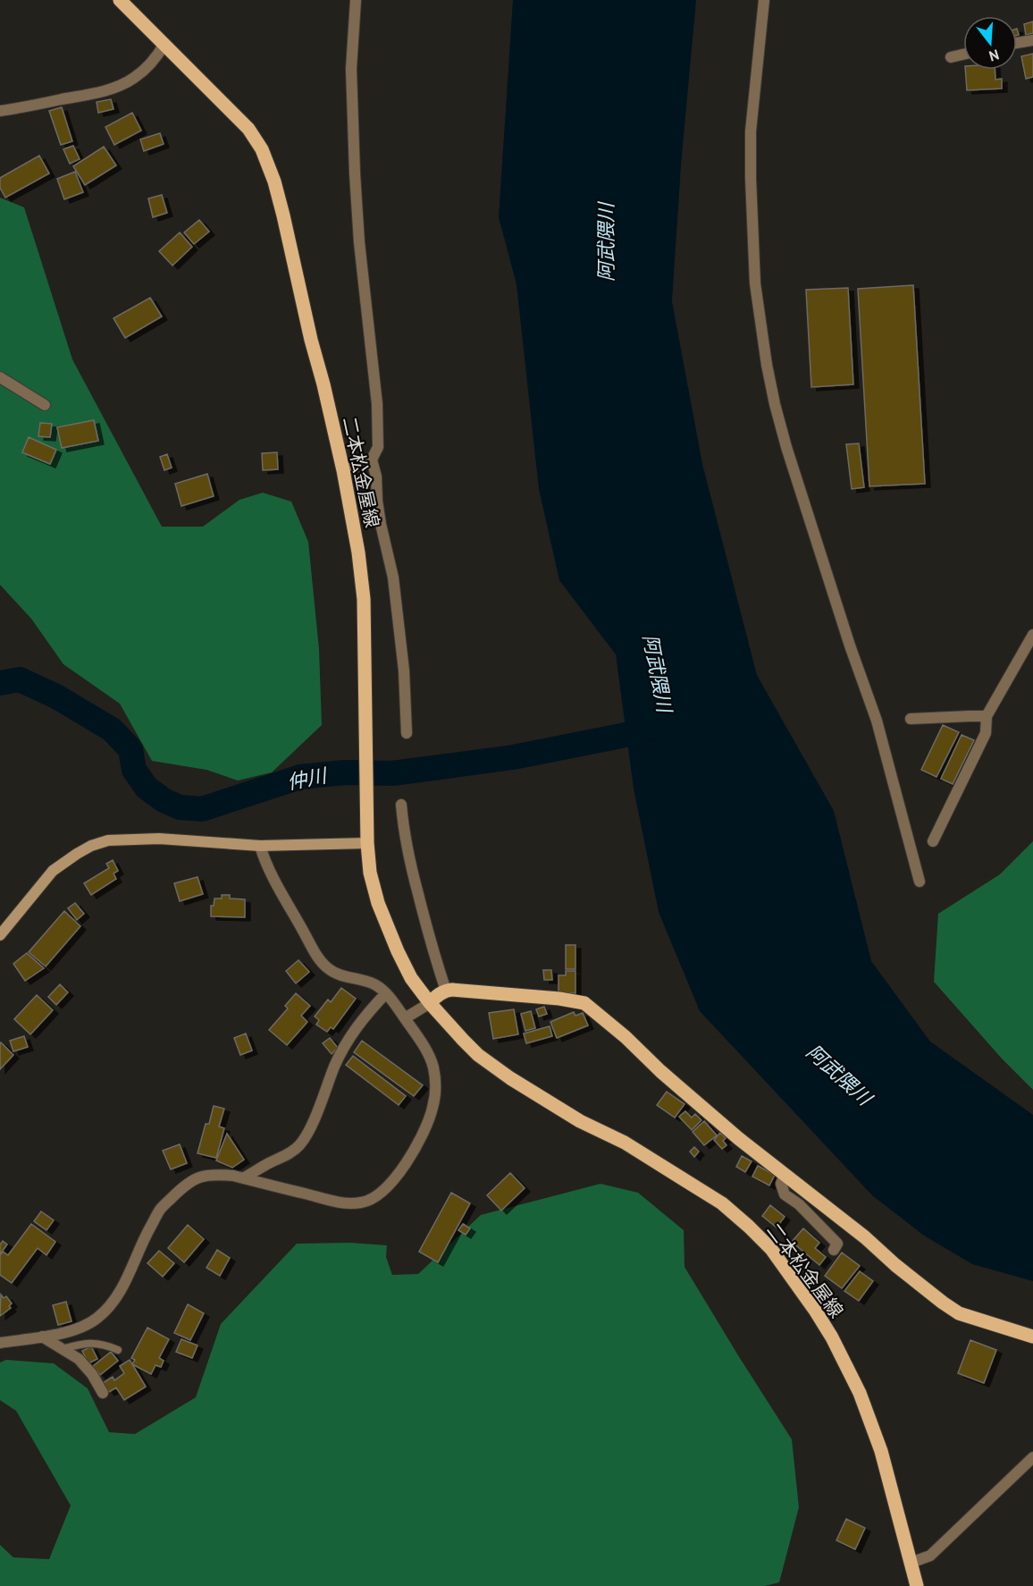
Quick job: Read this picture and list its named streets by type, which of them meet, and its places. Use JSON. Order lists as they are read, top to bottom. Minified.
{"streets":{"main road":["二本松金屋線"]},"water":["阿武隈川","仲川"],"north":"bottom"}
